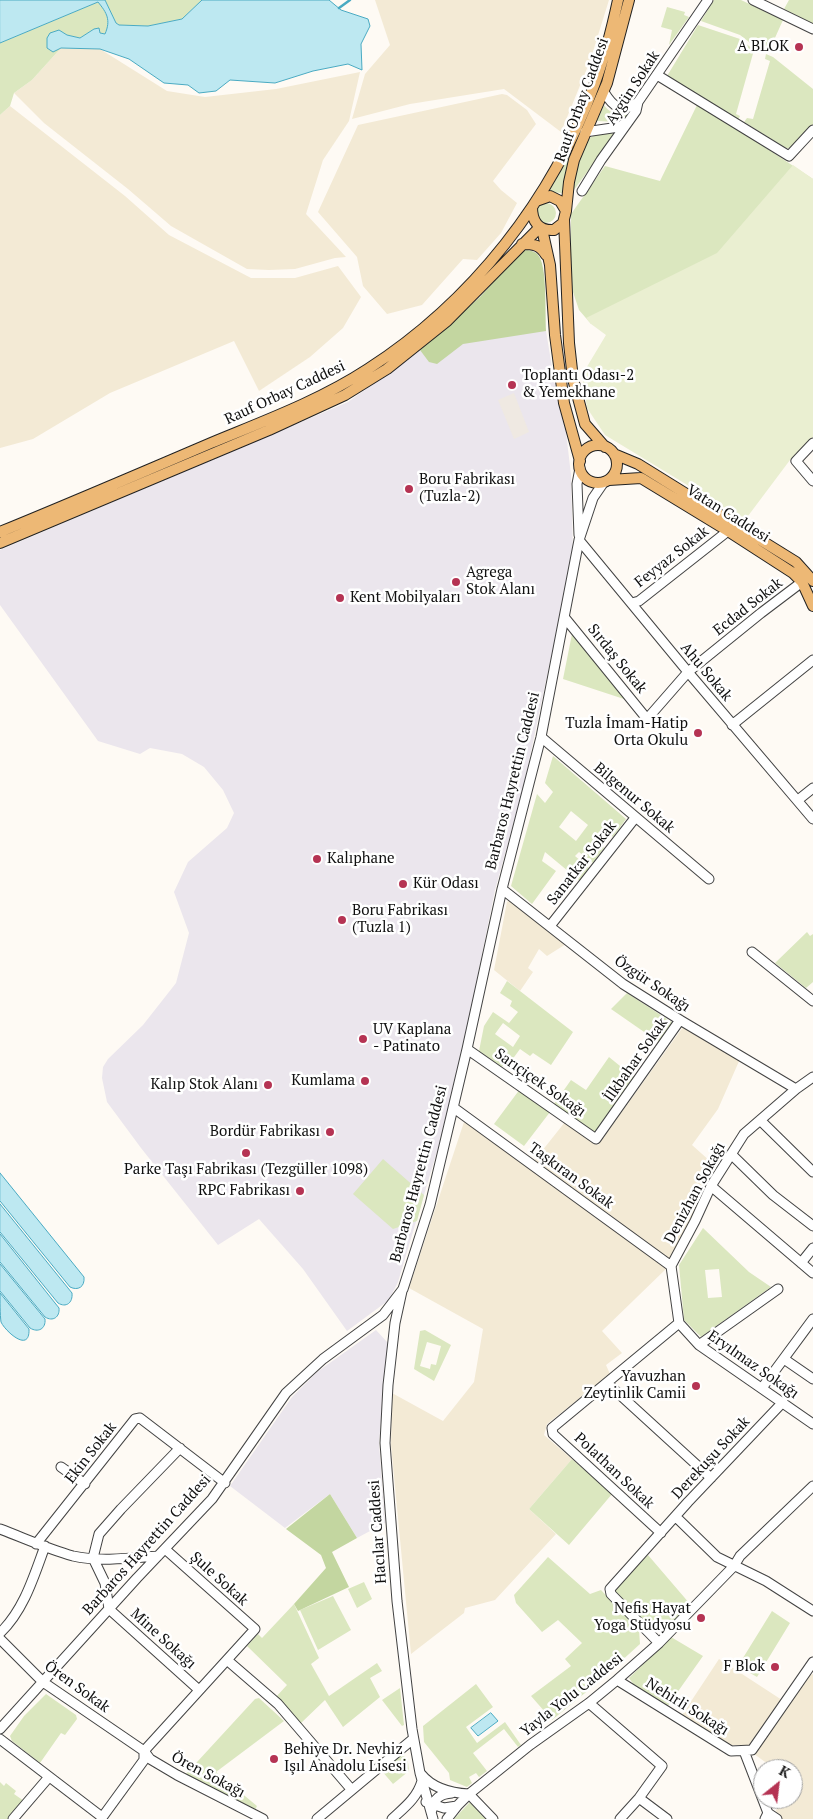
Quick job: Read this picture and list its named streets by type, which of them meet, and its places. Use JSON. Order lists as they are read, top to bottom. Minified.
{"streets":{"main road":["Rauf Orbay Caddesi","Vatan Caddesi"],"street":["Aygün Sokak","Feyyaz Sokak","Ecdad Sokak","Sırdaş Sokak","Ahu Sokak","Barbaros Hayrettin Caddesi","Bilgenur Sokak","Sanatkar Sokak","Özgür Sokağı","İlkbahar Sokak","Sarıçiçek Sokağı","Taşkıran Sokak","Denizhan Sokağı","Eryılmaz Sokağı","Ekin Sokak","Derekuşu Sokak","Polathan Sokak","Hacılar Caddesi","Şule Sokak","Mine Sokağı","Ören Sokak","Yayla Yolu Caddesi","Nehirli Sokağı","Ören Sokağı"]},"crossings":[["Vatan Caddesi","Feyyaz Sokak"],["Vatan Caddesi","Ecdad Sokak"],["Feyyaz Sokak","Ahu Sokak"],["Ecdad Sokak","Sırdaş Sokak"],["Ecdad Sokak","Ahu Sokak"],["Sırdaş Sokak","Barbaros Hayrettin Caddesi"],["Ahu Sokak","Barbaros Hayrettin Caddesi"],["Barbaros Hayrettin Caddesi","Bilgenur Sokak"],["Barbaros Hayrettin Caddesi","Özgür Sokağı"],["Barbaros Hayrettin Caddesi","Sarıçiçek Sokağı"],["Barbaros Hayrettin Caddesi","Taşkıran Sokak"],["Barbaros Hayrettin Caddesi","Ekin Sokak"],["Barbaros Hayrettin Caddesi","Hacılar Caddesi"],["Barbaros Hayrettin Caddesi","Şule Sokak"],["Barbaros Hayrettin Caddesi","Mine Sokağı"],["Barbaros Hayrettin Caddesi","Ören Sokak"],["Bilgenur Sokak","Sanatkar Sokak"],["Sanatkar Sokak","Özgür Sokağı"],["Özgür Sokağı","İlkbahar Sokak"],["Özgür Sokağı","Denizhan Sokağı"],["İlkbahar Sokak","Sarıçiçek Sokağı"],["Taşkıran Sokak","Denizhan Sokağı"],["Eryılmaz Sokağı","Derekuşu Sokak"],["Derekuşu Sokak","Polathan Sokak"],["Derekuşu Sokak","Yayla Yolu Caddesi"],["Ören Sokak","Ören Sokağı"],["Yayla Yolu Caddesi","Nehirli Sokağı"]],"places":["A BLOK","Toplantı Odası-2 & Yemekhane","Boru Fabrikası (Tuzla-2)","Agrega Stok Alanı","Kent Mobilyaları","Tuzla İmam-Hatip Orta Okulu","Kalıphane","Kür Odası","Boru Fabrikası (Tuzla 1)","UV Kaplana - Patinato","Kumlama","Kalıp Stok Alanı","Bordür Fabrikası","Parke Taşı Fabrikası (Tezgüller 1098)","RPC Fabrikası","Yavuzhan Zeytinlik Camii","Nefis Hayat Yoga Stüdyosu","F Blok","Behiye Dr. Nevhiz Işıl Anadolu Lisesi"],"north":"top right"}
